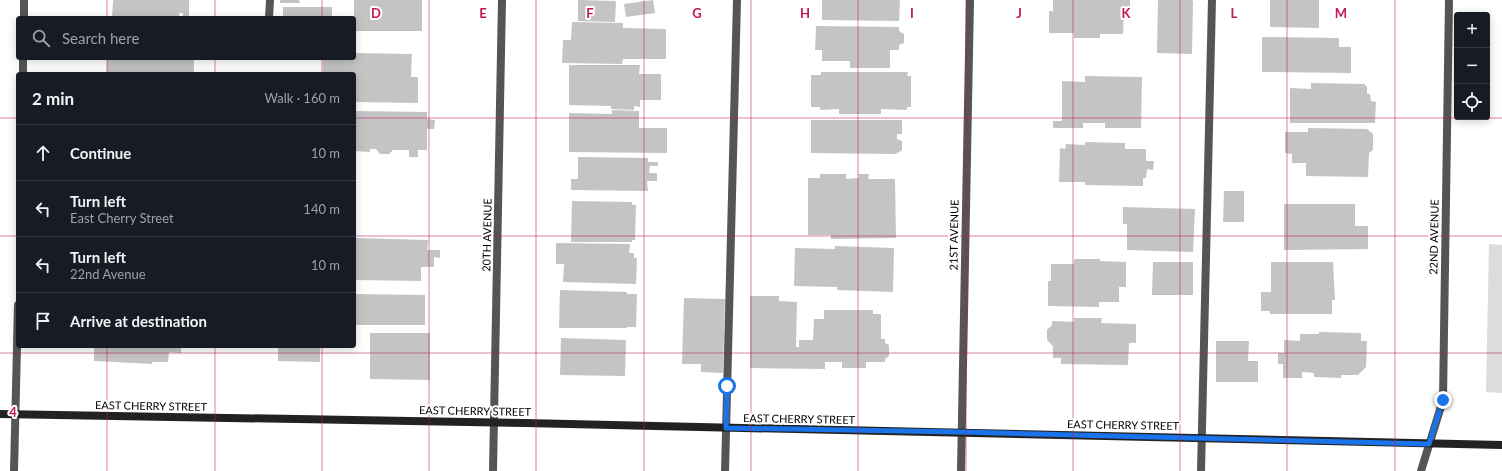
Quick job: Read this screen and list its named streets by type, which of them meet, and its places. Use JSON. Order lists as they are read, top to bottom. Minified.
{"streets":{"main road":["EAST CHERRY STREET"],"street":["20TH AVENUE","21ST AVENUE","22ND AVENUE"]},"crossings":[["20TH AVENUE","EAST CHERRY STREET"],["21ST AVENUE","EAST CHERRY STREET"],["22ND AVENUE","EAST CHERRY STREET"]],"page":{"map_buttons":["+","−"],"search":"Search here","heading":["2 min","Walk · 160 m"],"list":[["Continue","10 m"],["Turn left","East Cherry Street","140 m"],["Turn left","22nd Avenue","10 m"],"Arrive at destination"]},"grid":{"columns":["D","E","F","G","H","I","J","K","L","M"],"rows":["4"]}}
